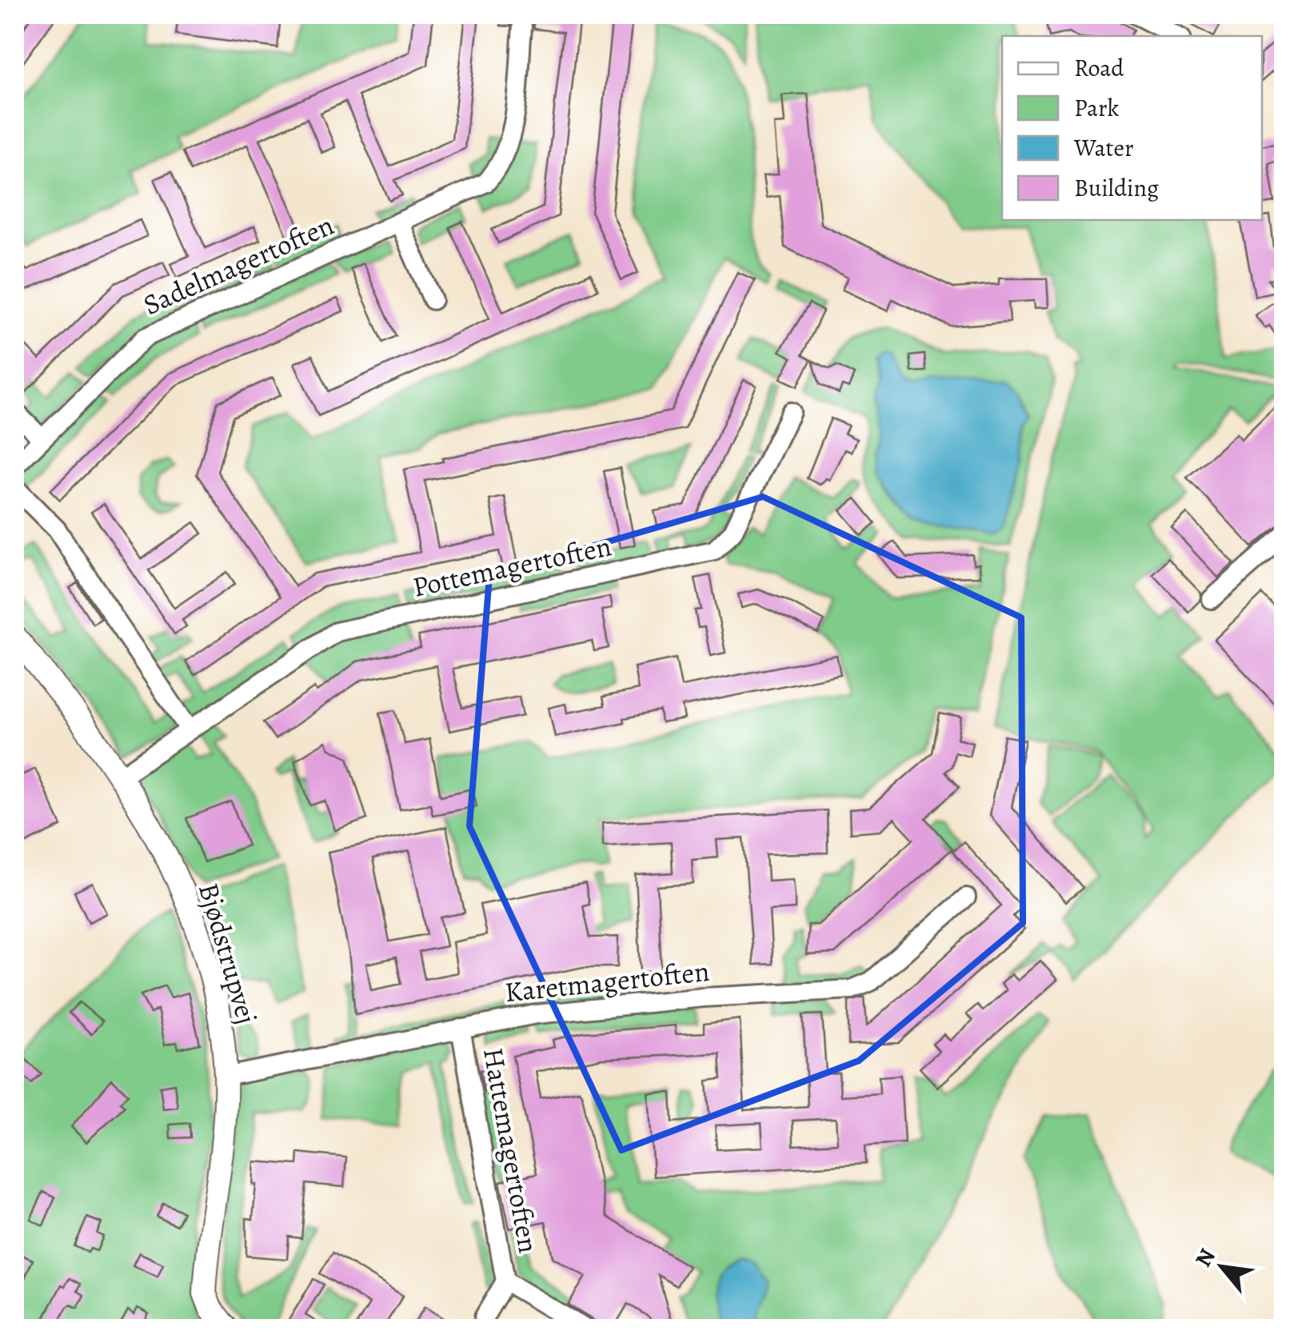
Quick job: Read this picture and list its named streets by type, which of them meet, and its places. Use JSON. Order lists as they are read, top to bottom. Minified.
{"streets":{"street":["Sadelmagertoften","Pottemagertoften","Bjødstrupvej","Karetmagertoften","Hattemagertoften"]},"crossings":[["Pottemagertoften","Bjødstrupvej"],["Bjødstrupvej","Karetmagertoften"],["Karetmagertoften","Hattemagertoften"]],"legend":["Road","Park","Water","Building"],"north":"top left"}
